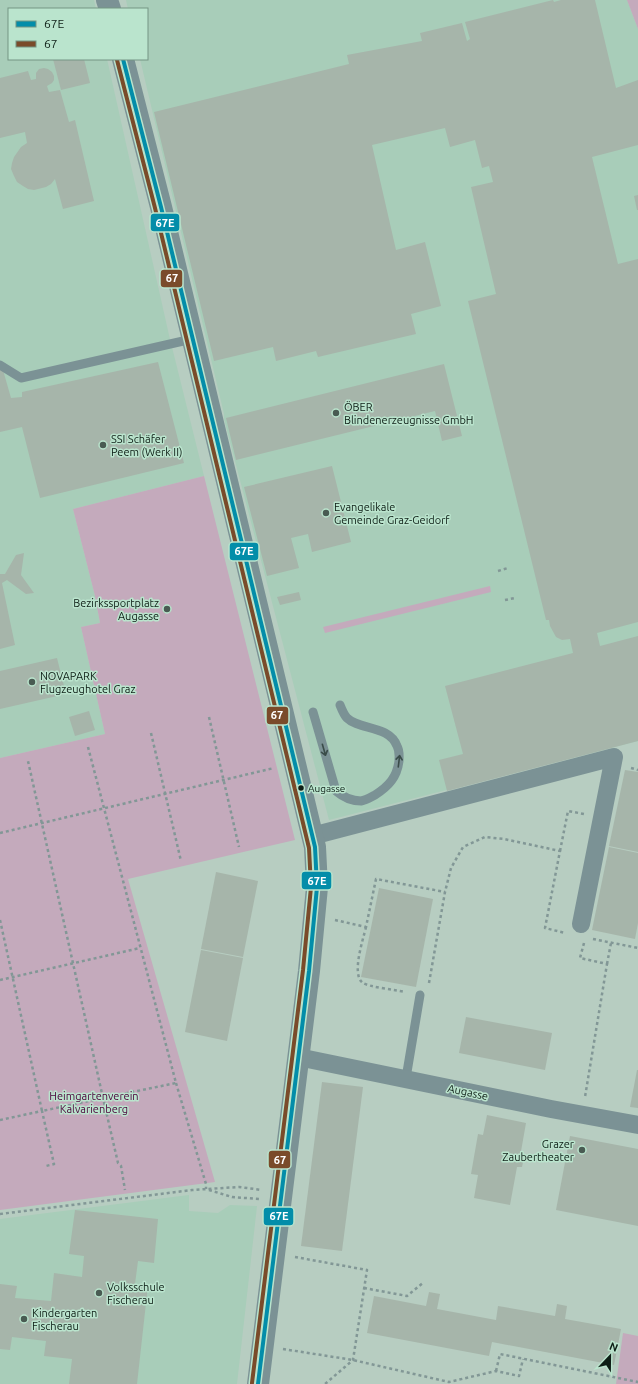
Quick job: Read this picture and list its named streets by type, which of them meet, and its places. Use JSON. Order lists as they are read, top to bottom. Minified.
{"streets":{"street":["Augasse"]},"parks":["Heimgartenverein Kalvarienberg"],"places":["ÖBER Blindenerzeugnisse GmbH","SSI Schäfer Peem (Werk II)","Evangelikale Gemeinde Graz-Geidorf","Bezirkssportplatz Augasse","NOVAPARK Flugzeughotel Graz","Augasse","Grazer Zaubertheater","Volksschule Fischerau","Kindergarten Fischerau"],"lines":["transit line 67E","transit line 67"],"legend":["67E","67"],"north":"top"}
